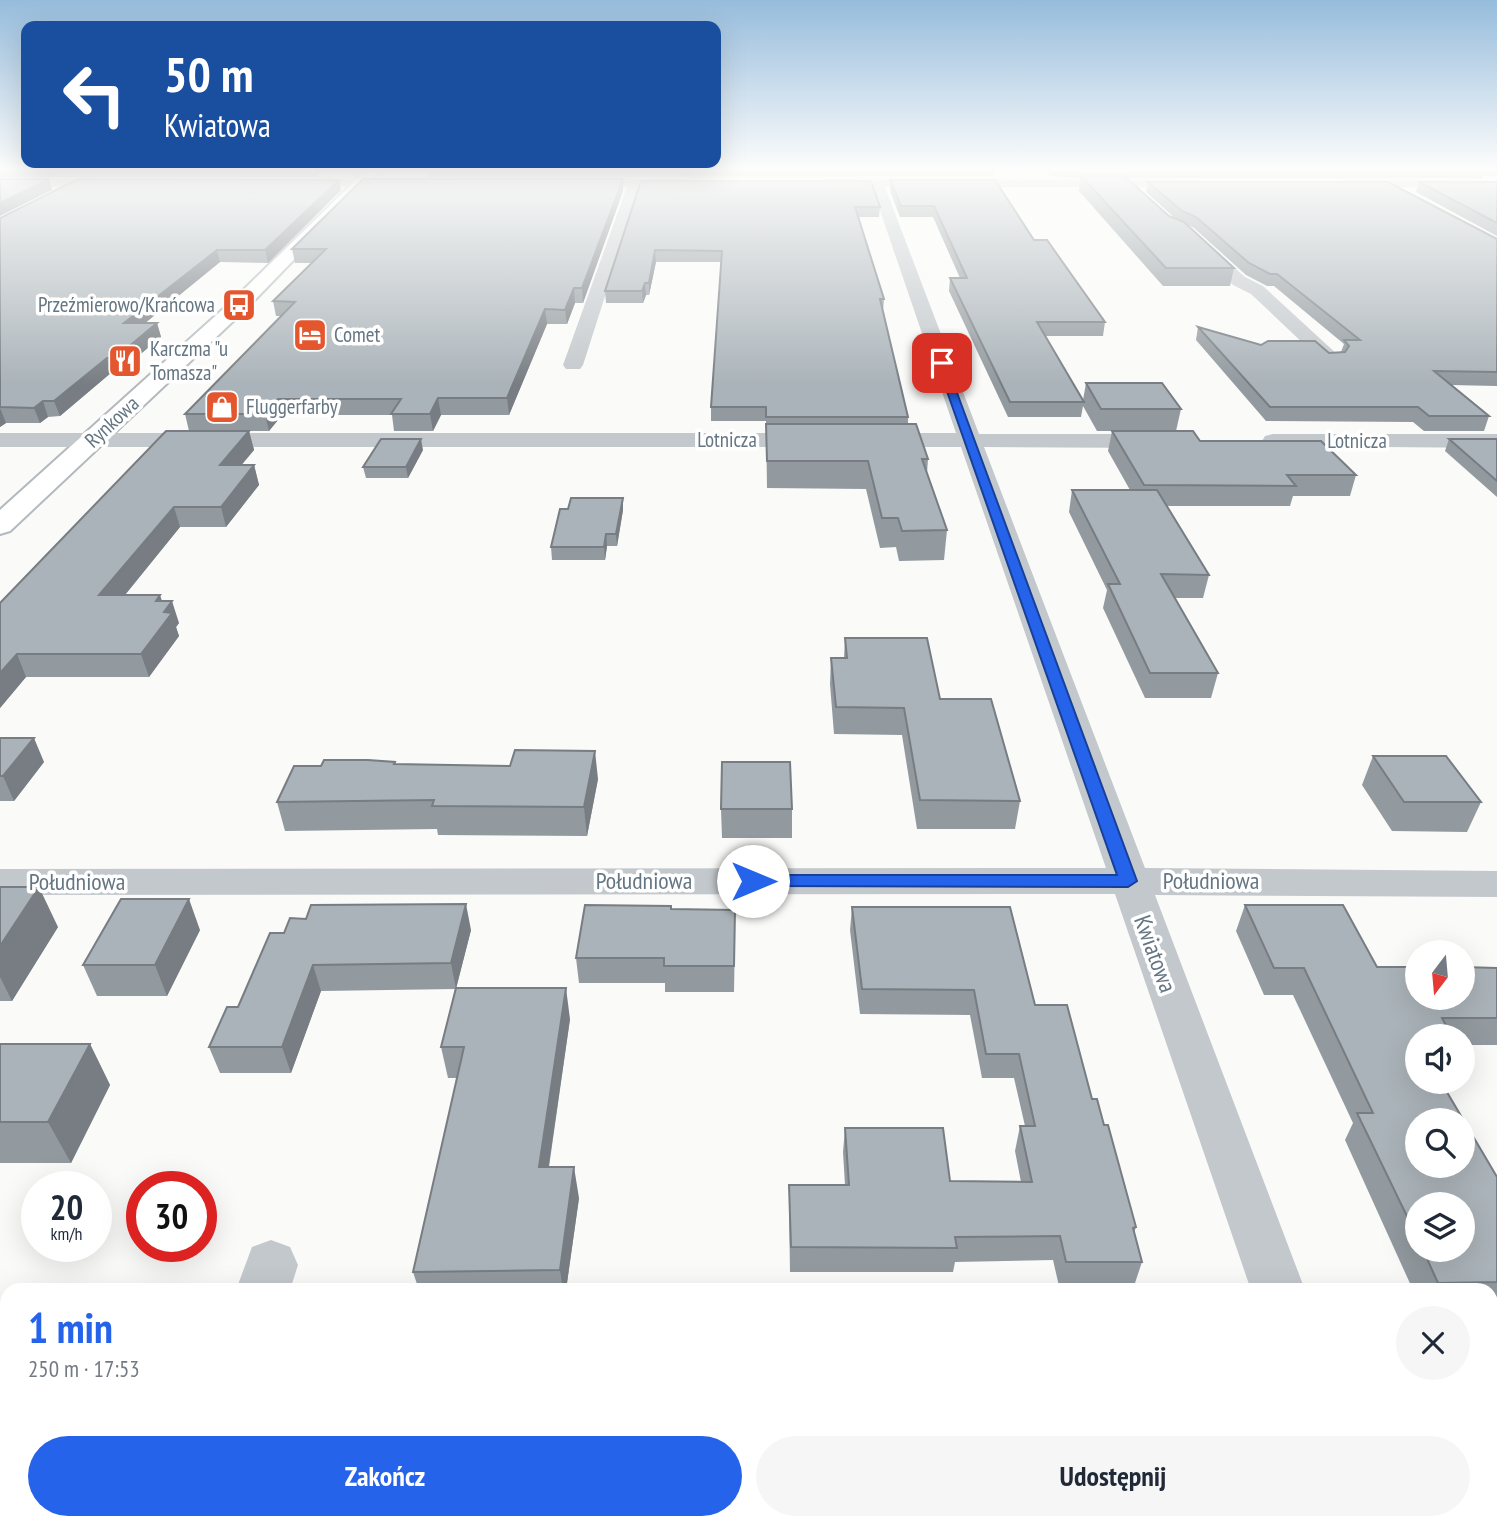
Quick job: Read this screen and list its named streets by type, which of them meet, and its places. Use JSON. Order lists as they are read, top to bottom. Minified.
{"streets":{"street":["Rynkowa","Lotnicza","Południowa","Kwiatowa"]},"crossings":[["Rynkowa","Lotnicza"],["Lotnicza","Kwiatowa"],["Południowa","Kwiatowa"]],"places":{"bus stop":["Przeźmierowo/Krańcowa"],"hotel":["Comet"],"restaurant":["Karczma \"u Tomasza\""],"shop":["Fluggerfarby"]},"north":"bottom","page":{"turn":["50 m","Kwiatowa"],"speed":"20 km/h","limit":"30","heading":["1 min","250 m · 17:53"],"buttons":["Zakończ","Udostępnij"]}}
